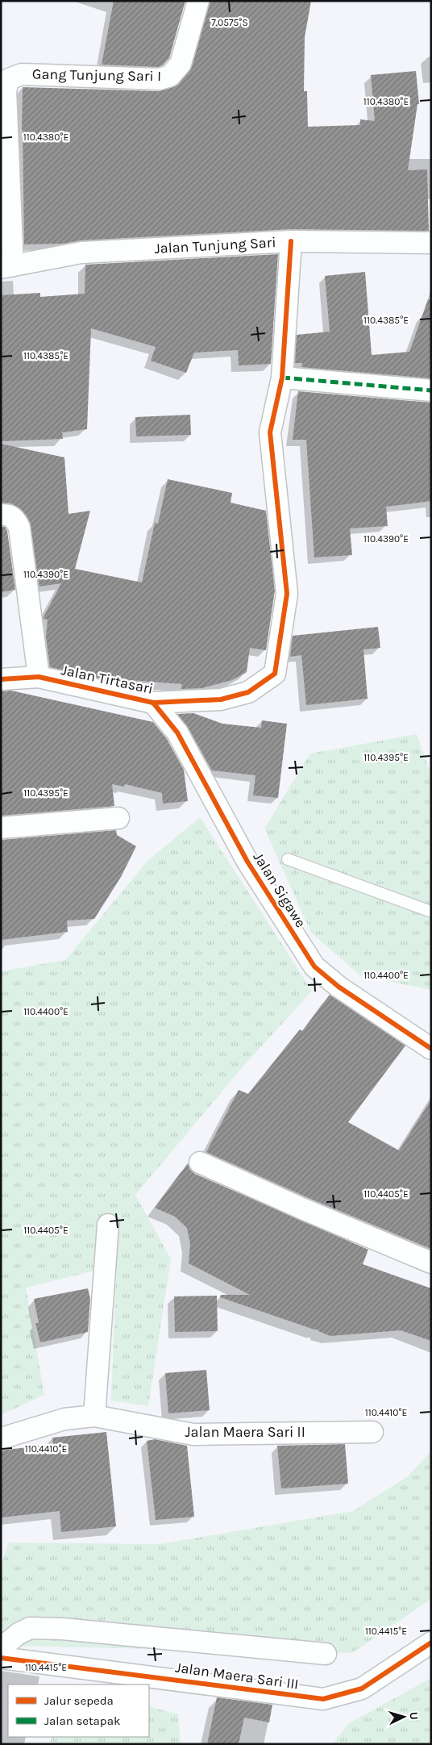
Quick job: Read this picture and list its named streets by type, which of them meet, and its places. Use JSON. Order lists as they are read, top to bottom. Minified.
{"streets":{"street":["Gang Tunjung Sari I","Jalan Tunjung Sari","Jalan Tirtasari","Jalan Sigawe","Jalan Maera Sari II","Jalan Maera Sari III"]},"crossings":[["Gang Tunjung Sari I","Jalan Tunjung Sari"],["Jalan Tunjung Sari","Jalan Tirtasari"],["Jalan Tirtasari","Jalan Sigawe"]],"legend":["Jalur sepeda","Jalan setapak"],"north":"right","coordinates":["7.0575°S","110.4380°E","110.4385°E","110.4390°E","110.4395°E","110.4400°E","110.4405°E","110.4410°E","110.4415°E"]}
